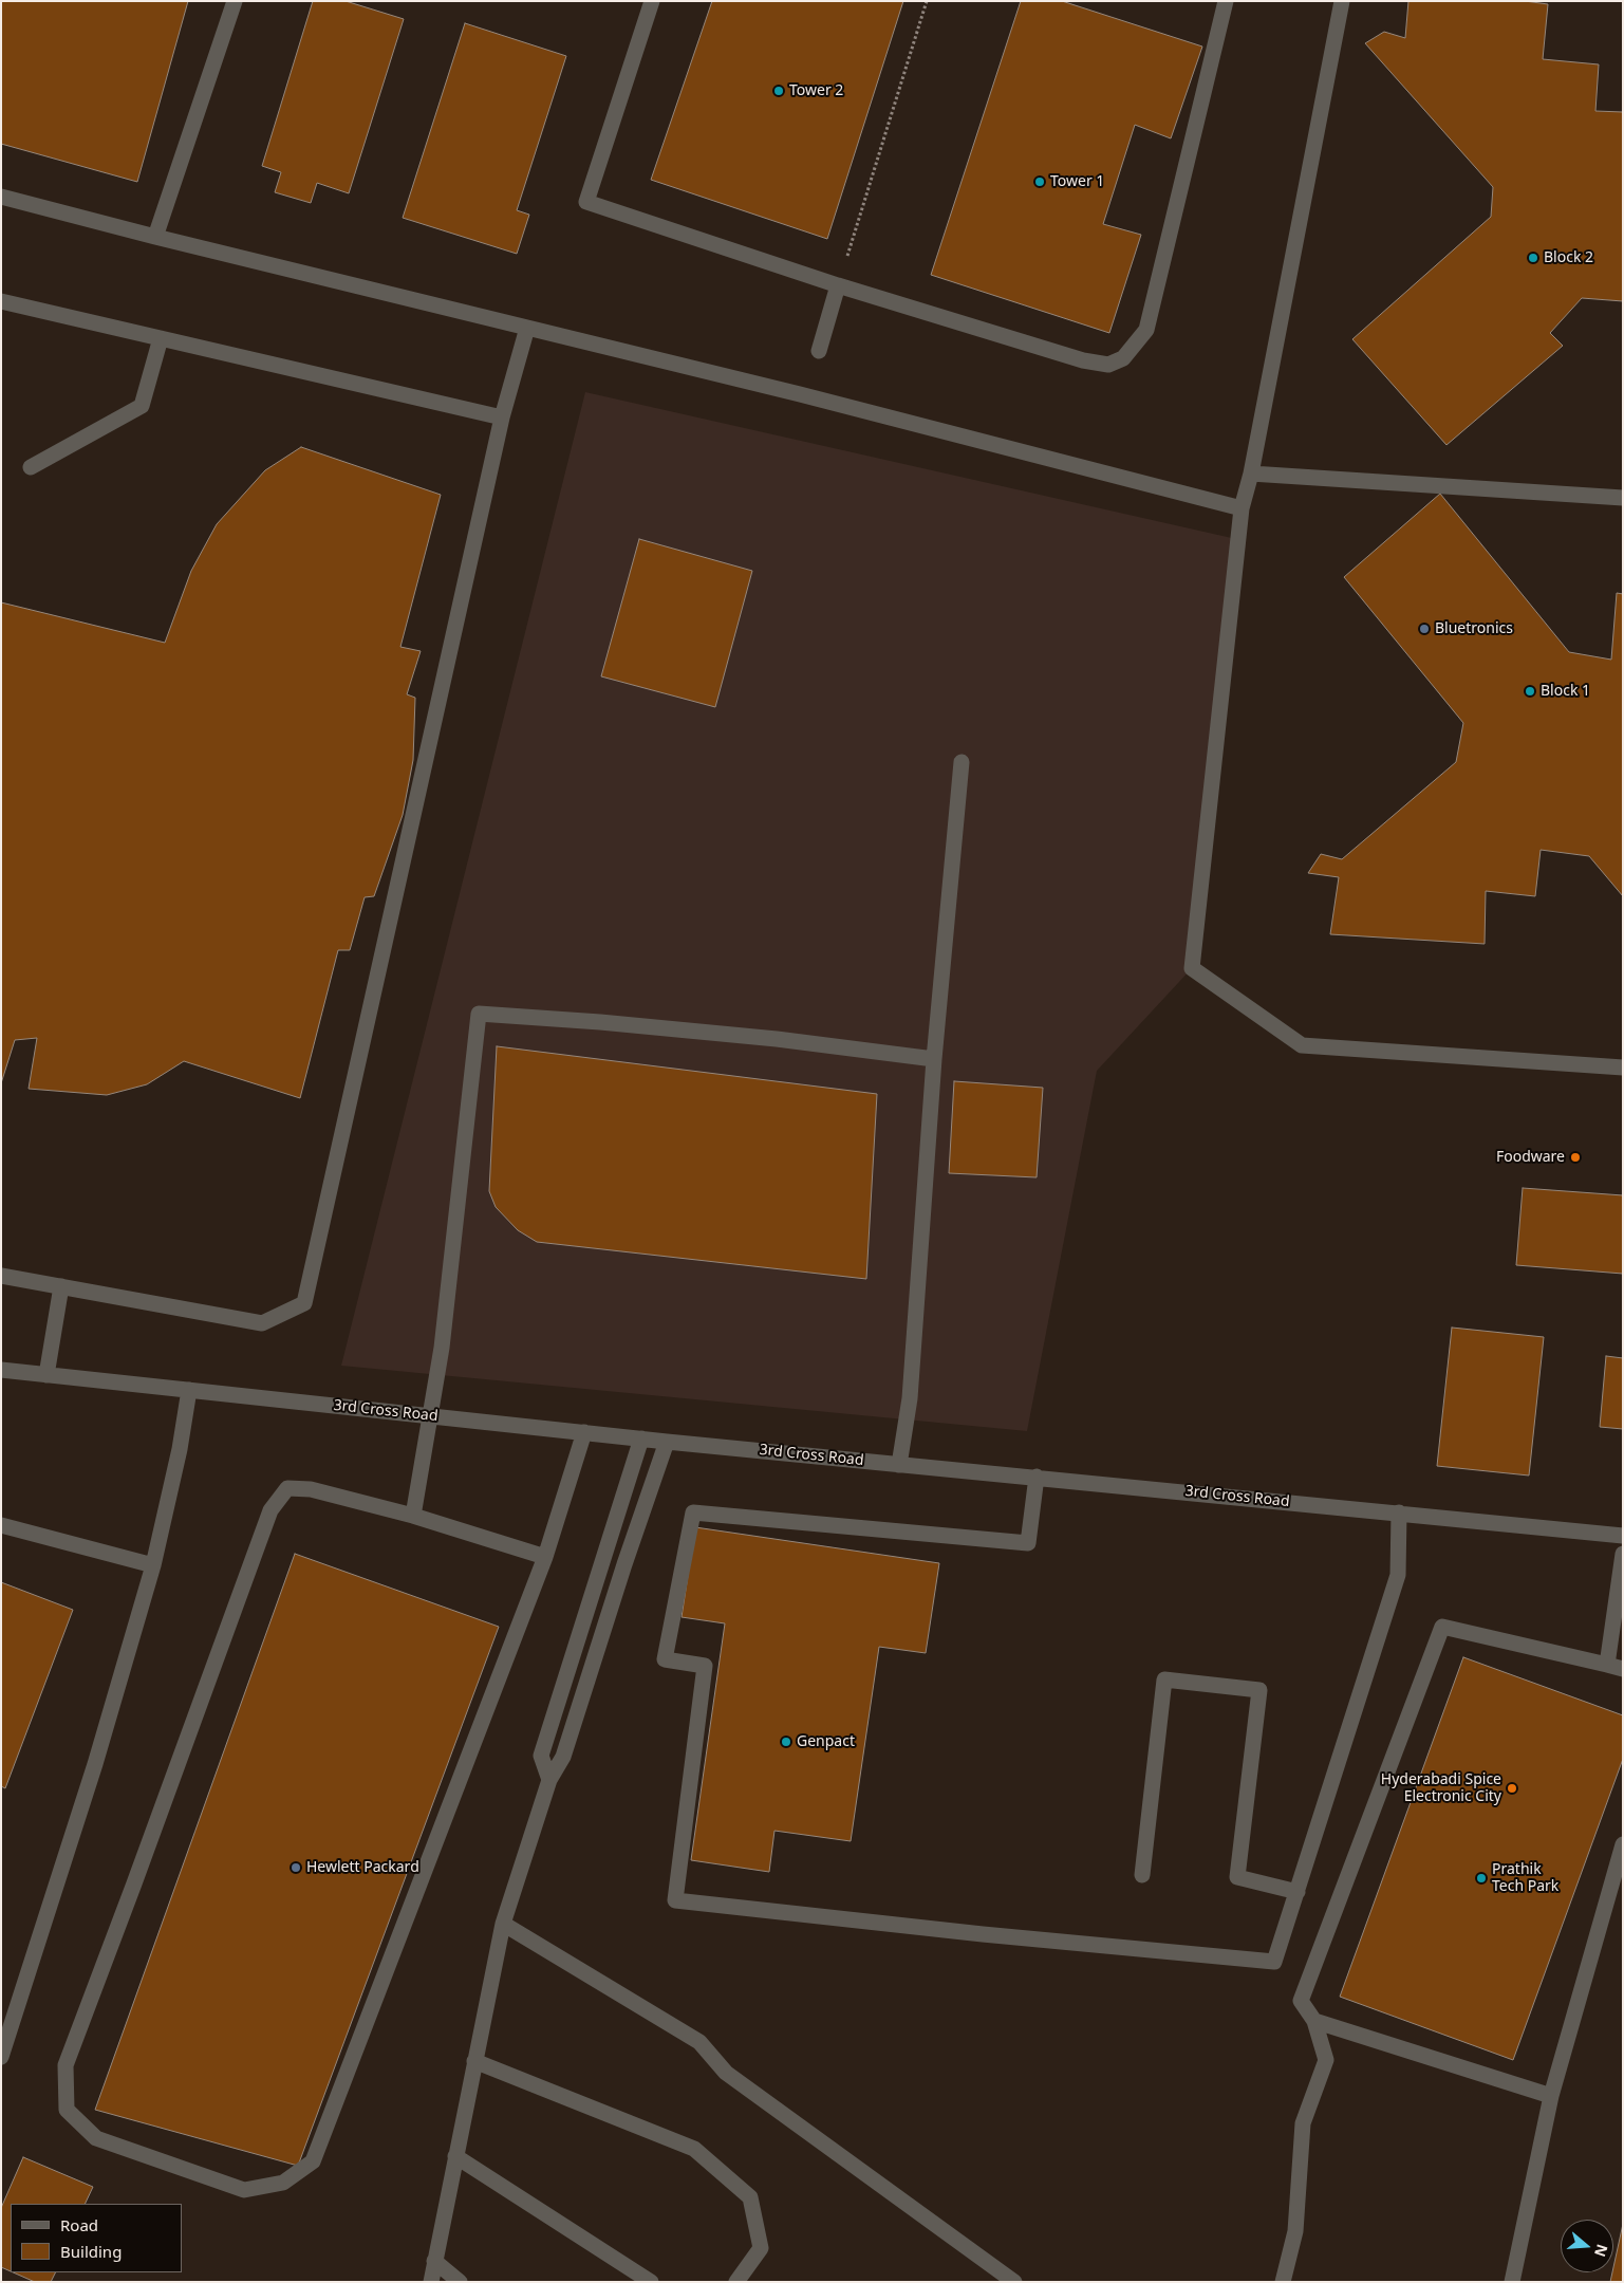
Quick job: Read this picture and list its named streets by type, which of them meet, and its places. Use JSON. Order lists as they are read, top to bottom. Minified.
{"streets":{"street":["3rd Cross Road"]},"places":["Tower 2","Tower 1","Block 2","Bluetronics","Block 1","Foodware","Genpact","Hyderabadi Spice Electronic City","Hewlett Packard","Prathik Tech Park"],"legend":["Road","Building"],"north":"right"}
